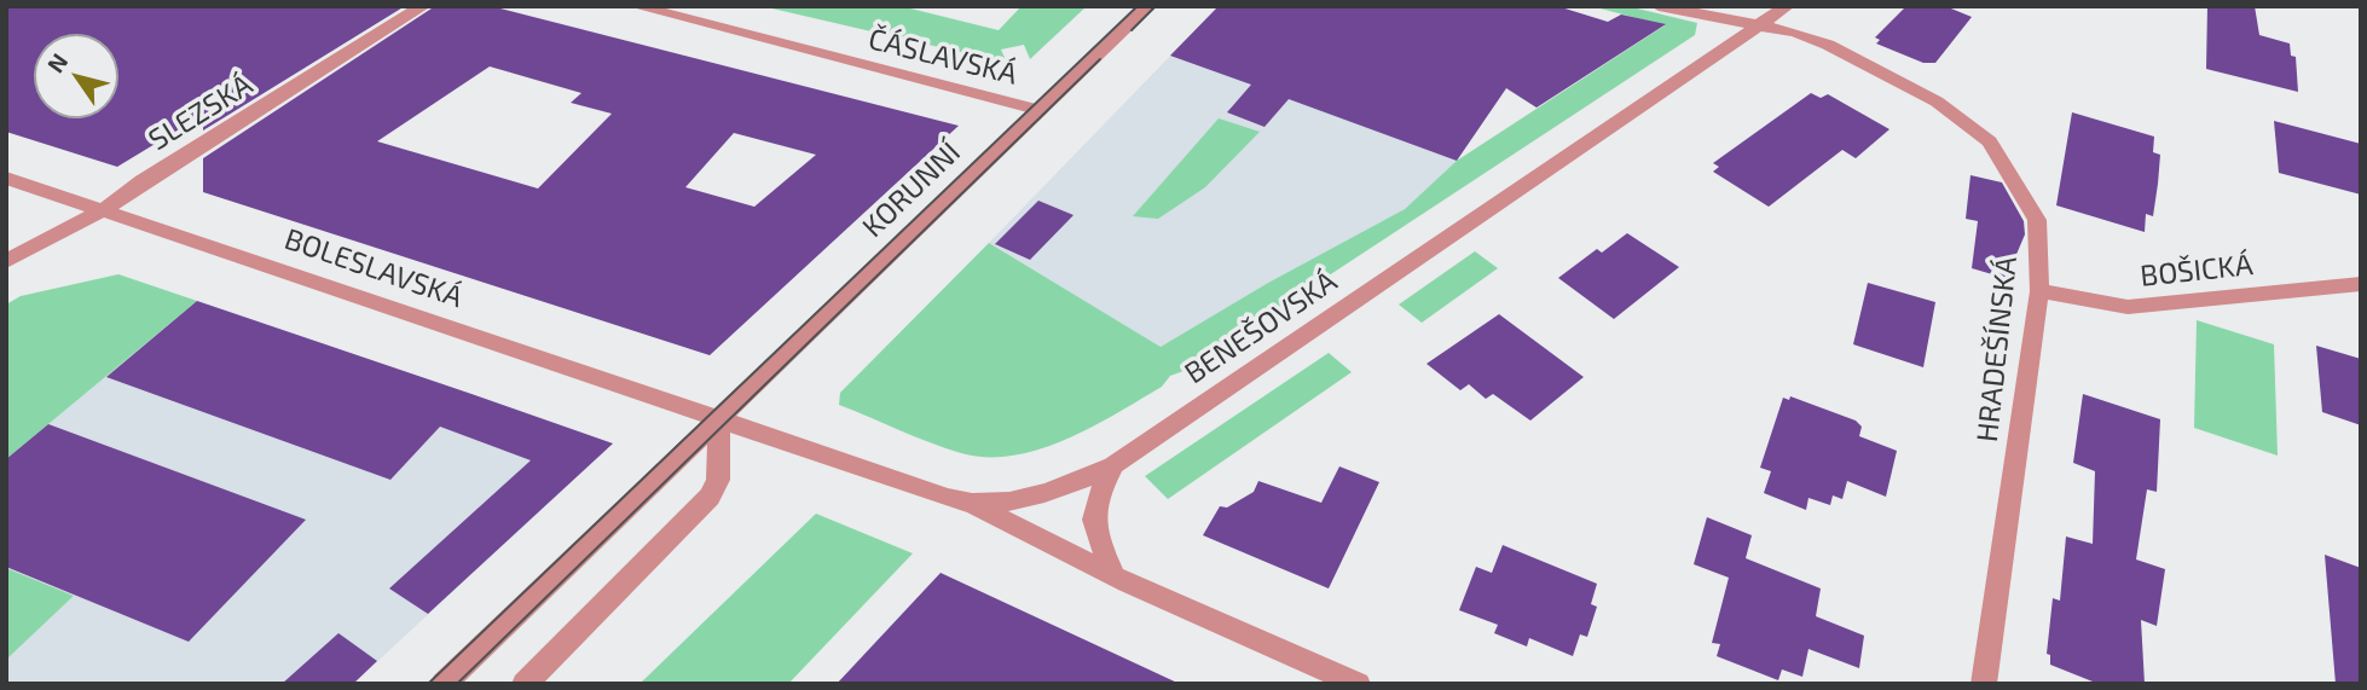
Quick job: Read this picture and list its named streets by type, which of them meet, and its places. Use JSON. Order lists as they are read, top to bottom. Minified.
{"streets":{"street":["ČÁSLAVSKÁ","SLEZSKÁ","KORUNNÍ","BOLESLAVSKÁ","BOŠICKÁ","BENEŠOVSKÁ","HRADEŠÍNSKÁ"]},"crossings":[["ČÁSLAVSKÁ","KORUNNÍ"],["SLEZSKÁ","BOLESLAVSKÁ"],["KORUNNÍ","BOLESLAVSKÁ"],["KORUNNÍ","BENEŠOVSKÁ"],["BOLESLAVSKÁ","BENEŠOVSKÁ"],["BOŠICKÁ","HRADEŠÍNSKÁ"],["BENEŠOVSKÁ","HRADEŠÍNSKÁ"]],"north":"top left"}
